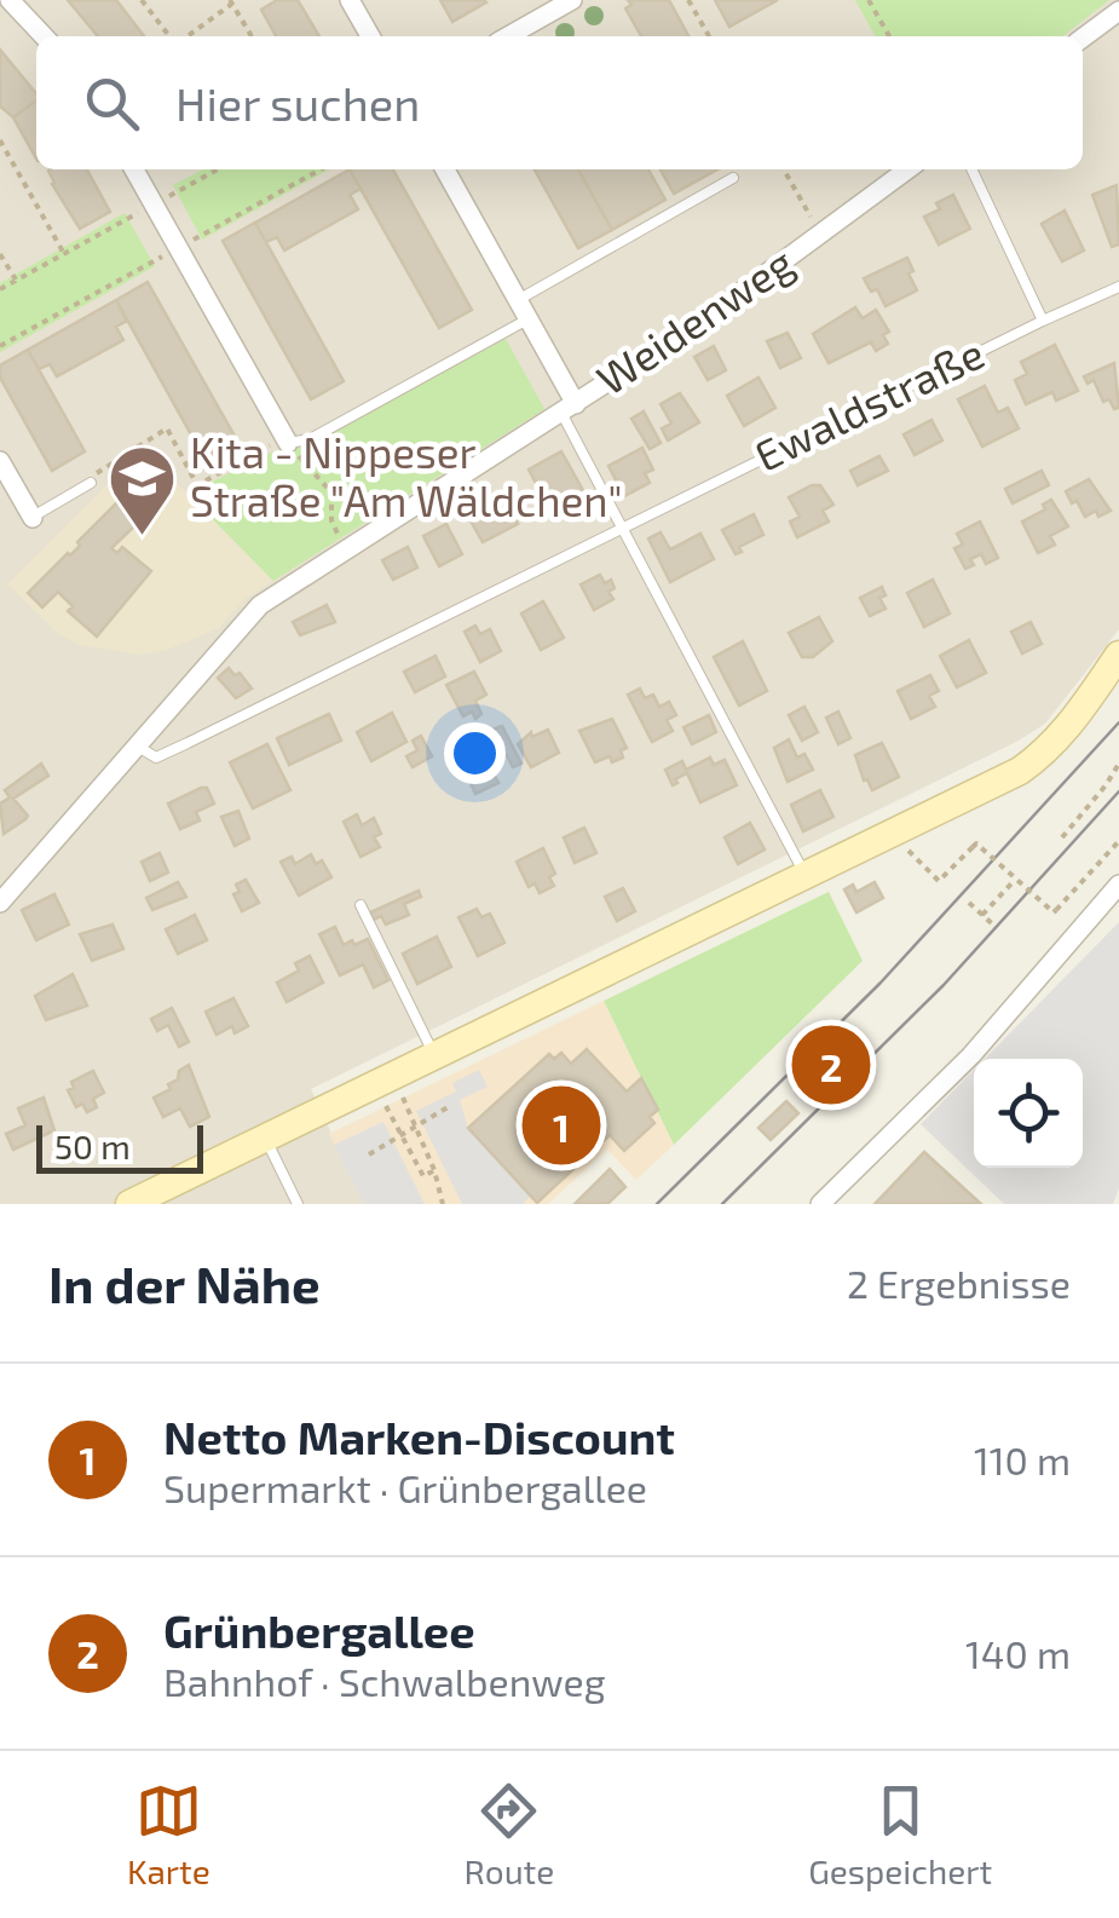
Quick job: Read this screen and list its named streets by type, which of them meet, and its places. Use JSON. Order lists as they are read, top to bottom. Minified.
{"streets":{"street":["Weidenweg"],"lane":["Ewaldstraße"]},"places":{"school or university":["Kita - Nippeser Straße \"Am Wäldchen\""]},"scale_bar":"50 m","page":{"search":"Hier suchen","pins":["2","1"],"scale":"50 m","heading":["In der Nähe","2 Ergebnisse"],"list":[{"mark":"1","name":"Netto Marken-Discount","note":"Supermarkt · Grünbergallee","value":"110 m"},{"mark":"2","name":"Grünbergallee","note":"Bahnhof · Schwalbenweg","value":"140 m"}],"nav":["Karte","Route","Gespeichert"]}}
